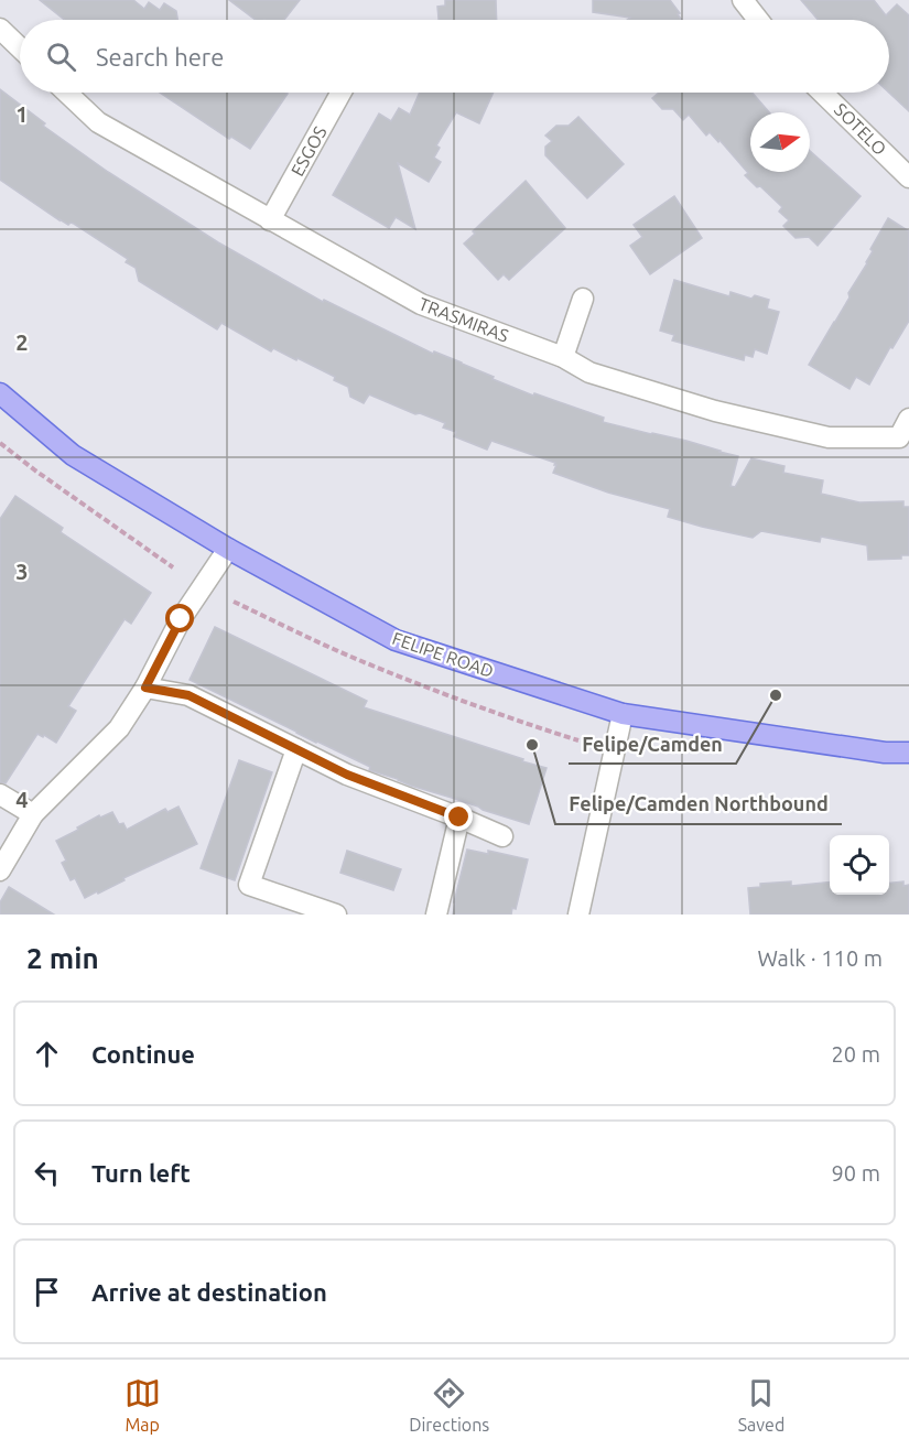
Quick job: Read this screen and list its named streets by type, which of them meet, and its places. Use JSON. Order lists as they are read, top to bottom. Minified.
{"streets":{"main road":["FELIPE ROAD"],"street":["SOTELO","ESGOS","TRASMIRAS"]},"crossings":[["ESGOS","TRASMIRAS"]],"places":["Felipe/Camden","Felipe/Camden Northbound"],"north":"right","page":{"search":"Search here","heading":["2 min","Walk · 110 m"],"list":[["Continue","20 m"],["Turn left","90 m"],"Arrive at destination"],"nav":["Map","Directions","Saved"]},"grid":{"rows":["1","2","3","4"]}}
